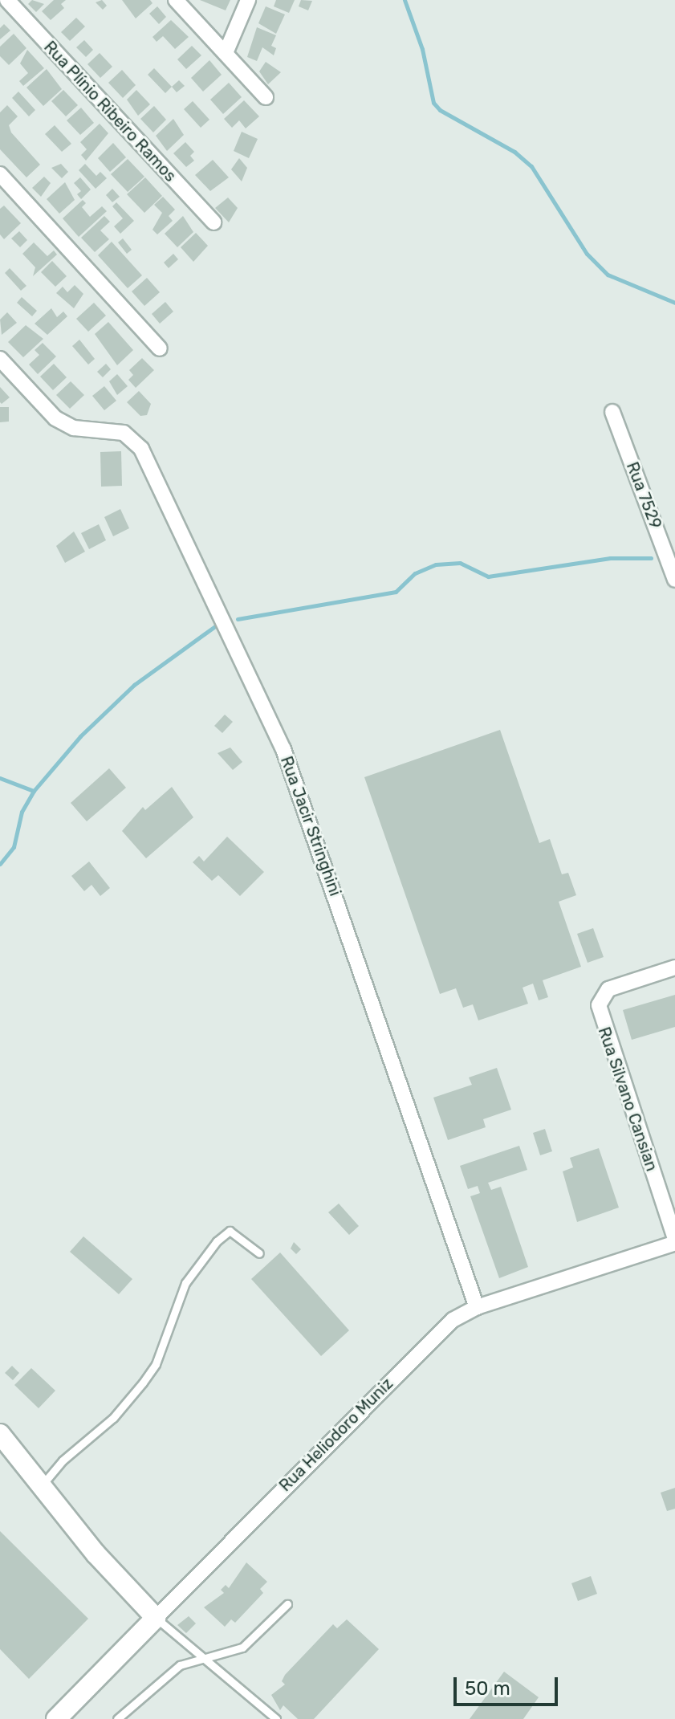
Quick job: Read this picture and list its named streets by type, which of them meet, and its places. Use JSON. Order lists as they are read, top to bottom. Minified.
{"streets":{"street":["Rua Plínio Ribeiro Ramos","Rua 7529","Rua Jacir Stringhini","Rua Silvano Cansian","Rua Heliodoro Muniz"]},"crossings":[["Rua Jacir Stringhini","Rua Heliodoro Muniz"]],"scale_bar":"50 m"}
